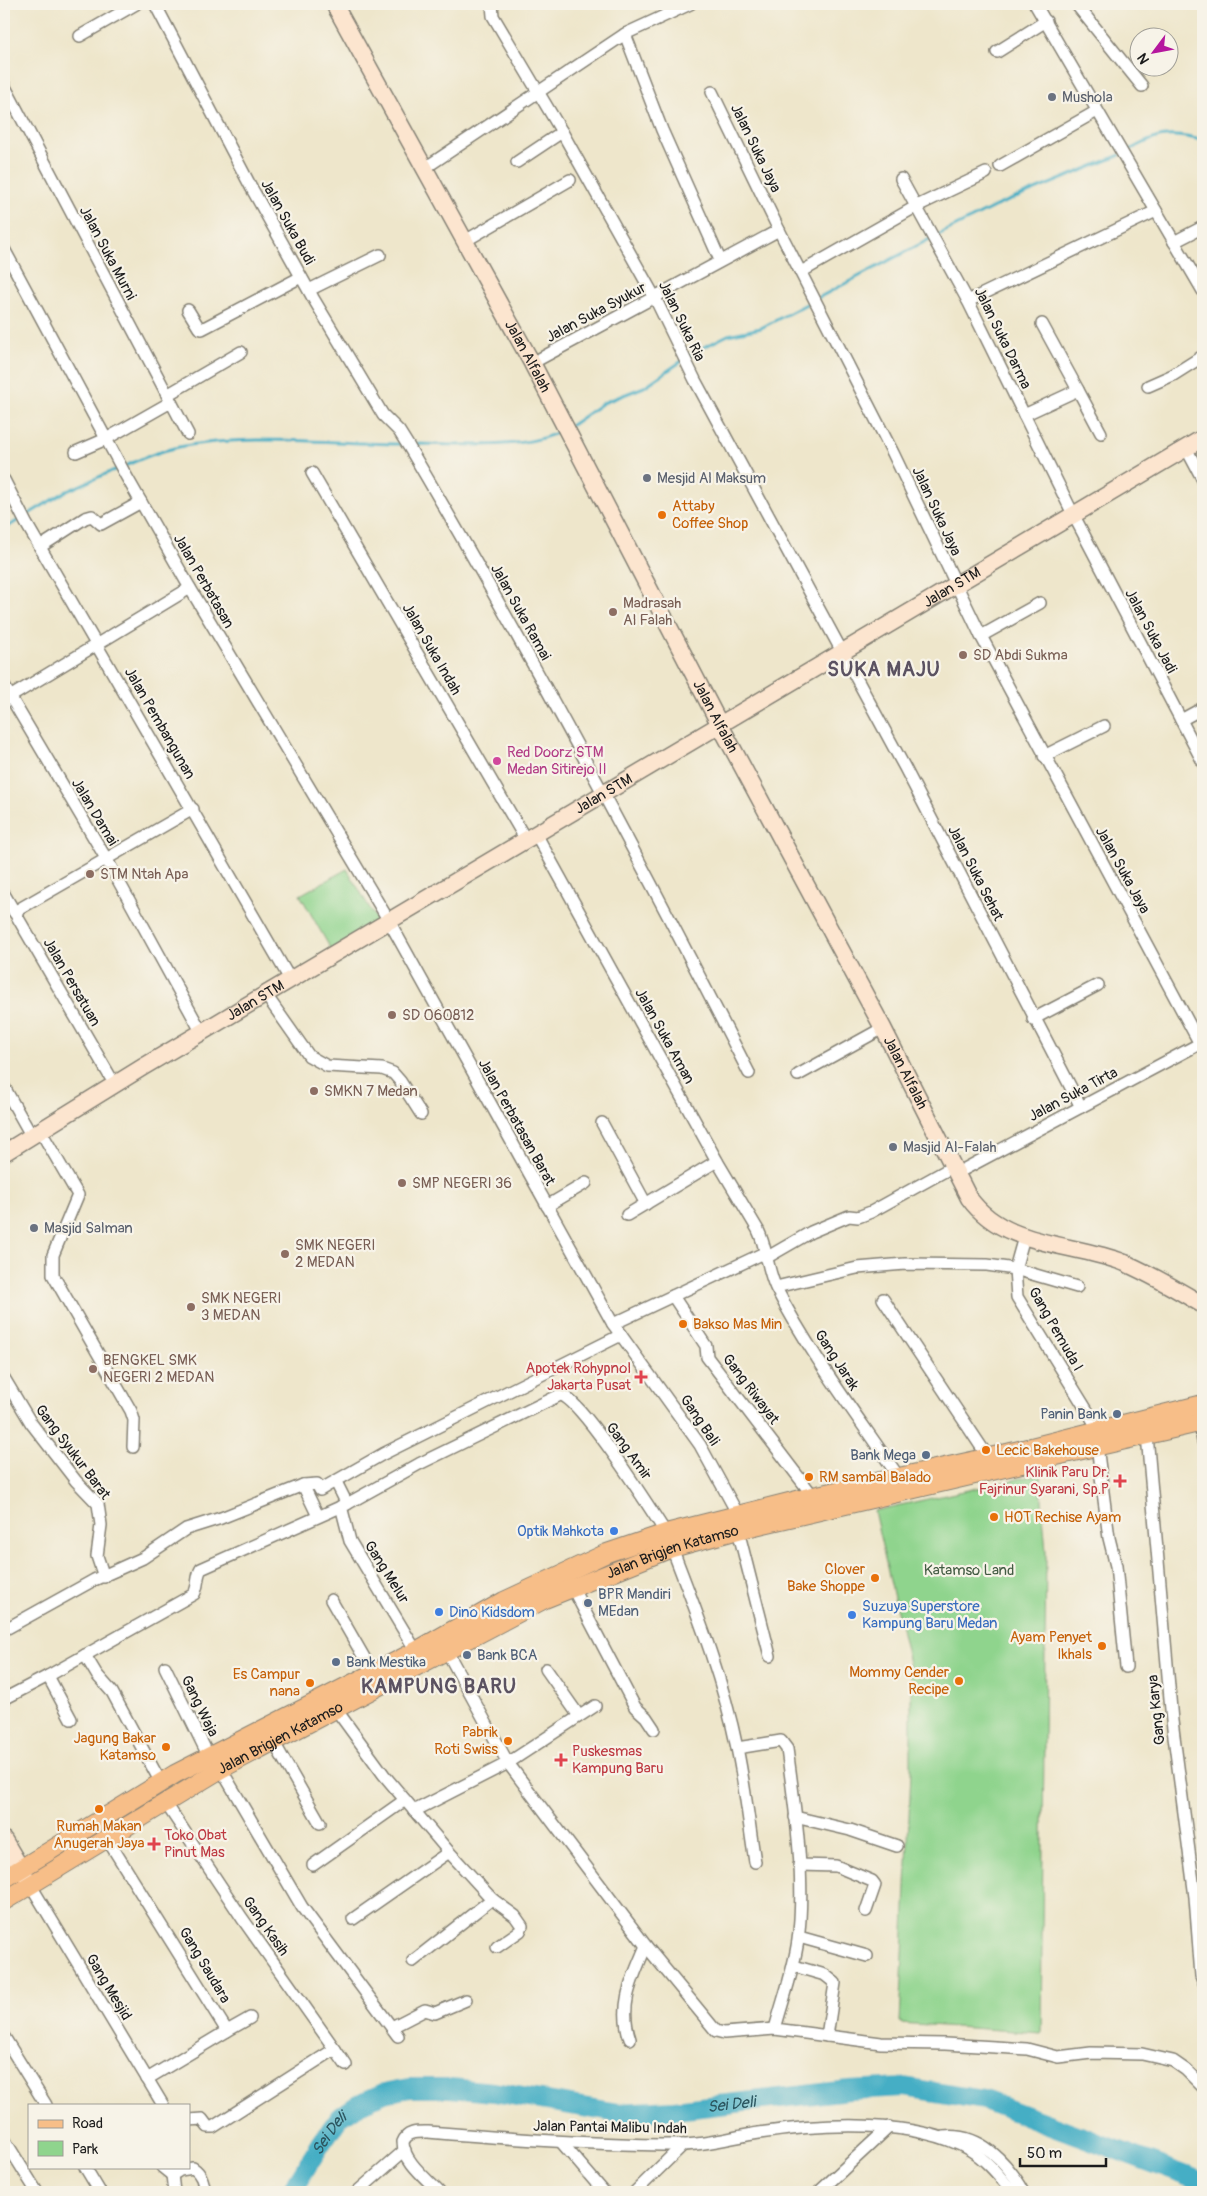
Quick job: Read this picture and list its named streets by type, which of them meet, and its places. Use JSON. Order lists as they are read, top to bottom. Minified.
{"streets":{"main road":["Jalan Brigjen Katamso"],"street":["Jalan Suka Jaya","Jalan Suka Budi","Jalan Suka Murni","Jalan Suka Syukur","Jalan Suka Ria","Jalan Suka Darma","Jalan Alfalah","Jalan Perbatasan","Jalan STM","Jalan Suka Ramai","Jalan Suka Jadi","Jalan Suka Indah","Jalan Pembangunan","Jalan Damai","Jalan Suka Sehat","Jalan Persatuan","Jalan Suka Aman","Jalan Suka Tirta","Jalan Perbatasan Barat","Gang Pemuda I","Gang Jarak","Gang Riwayat","Gang Bali","Gang Amir","Gang Syukur Barat","Gang Melur","Gang Waja","Gang Karya","Gang Kasih","Gang Saudara","Gang Mesjid","Jalan Pantai Malibu Indah"]},"crossings":[["Jalan Suka Jaya","Jalan Suka Syukur"],["Jalan Suka Jaya","Jalan STM"],["Jalan Suka Jaya","Jalan Suka Tirta"],["Jalan Suka Budi","Jalan Suka Ramai"],["Jalan Suka Syukur","Jalan Suka Ria"],["Jalan Suka Syukur","Jalan Alfalah"],["Jalan Suka Ria","Jalan STM"],["Jalan Suka Ria","Jalan Suka Sehat"],["Jalan Suka Darma","Jalan STM"],["Jalan Suka Darma","Jalan Suka Jadi"],["Jalan Alfalah","Jalan STM"],["Jalan Alfalah","Jalan Suka Tirta"],["Jalan Alfalah","Gang Pemuda I"],["Jalan Perbatasan","Jalan STM"],["Jalan Perbatasan","Jalan Perbatasan Barat"],["Jalan STM","Jalan Suka Ramai"],["Jalan STM","Jalan Suka Jadi"],["Jalan STM","Jalan Suka Indah"],["Jalan STM","Jalan Pembangunan"],["Jalan STM","Jalan Damai"],["Jalan STM","Jalan Suka Sehat"],["Jalan STM","Jalan Persatuan"],["Jalan STM","Jalan Suka Aman"],["Jalan STM","Jalan Perbatasan Barat"],["Jalan Suka Indah","Jalan Suka Aman"],["Jalan Suka Sehat","Jalan Suka Tirta"],["Jalan Suka Aman","Jalan Suka Tirta"],["Jalan Suka Aman","Gang Jarak"],["Jalan Suka Tirta","Jalan Perbatasan Barat"],["Jalan Suka Tirta","Gang Jarak"],["Jalan Suka Tirta","Gang Riwayat"],["Jalan Perbatasan Barat","Gang Bali"],["Gang Pemuda I","Jalan Brigjen Katamso"],["Gang Jarak","Jalan Brigjen Katamso"],["Gang Riwayat","Jalan Brigjen Katamso"],["Gang Bali","Jalan Brigjen Katamso"],["Gang Amir","Jalan Brigjen Katamso"],["Gang Amir","Gang Melur"],["Jalan Brigjen Katamso","Gang Melur"],["Jalan Brigjen Katamso","Gang Waja"],["Jalan Brigjen Katamso","Gang Karya"],["Jalan Brigjen Katamso","Gang Kasih"],["Jalan Brigjen Katamso","Gang Saudara"],["Jalan Brigjen Katamso","Gang Mesjid"]],"districts":["SUKA MAJU","KAMPUNG BARU"],"water":["Sei Deli"],"parks":["Katamso Land"],"places":{"other":["Mushola","Mesjid Al Maksum","Attaby Coffee Shop","Madrasah Al Falah","SD Abdi Sukma","Red Doorz STM Medan Sitirejo II","STM Ntah Apa","SD 060812","SMKN 7 Medan","Masjid Al-Falah","SMP NEGERI 36","Masjid Salman","SMK NEGERI 2 MEDAN","SMK NEGERI 3 MEDAN","Bakso Mas Min","BENGKEL SMK NEGERI 2 MEDAN","Panin Bank","Lecic Bakehouse","Bank Mega","RM sambal Balado","HOT Rechise Ayam","Optik Mahkota","Clover Bake Shoppe","BPR Mandiri MEdan","Dino Kidsdom","Suzuya Superstore Kampung Baru Medan","Ayam Penyet Ikhals","Bank BCA","Bank Mestika","Mommy Cender Recipe","Es Campur nana","Pabrik Roti Swiss","Jagung Bakar Katamso","Rumah Makan Anugerah Jaya"],"health":["Apotek Rohypnol Jakarta Pusat","Klinik Paru Dr. Fajrinur Syarani, Sp.P","Puskesmas Kampung Baru","Toko Obat Pinut Mas"]},"legend":["Road","Park"],"scale_bar":"50 m","north":"bottom left"}
